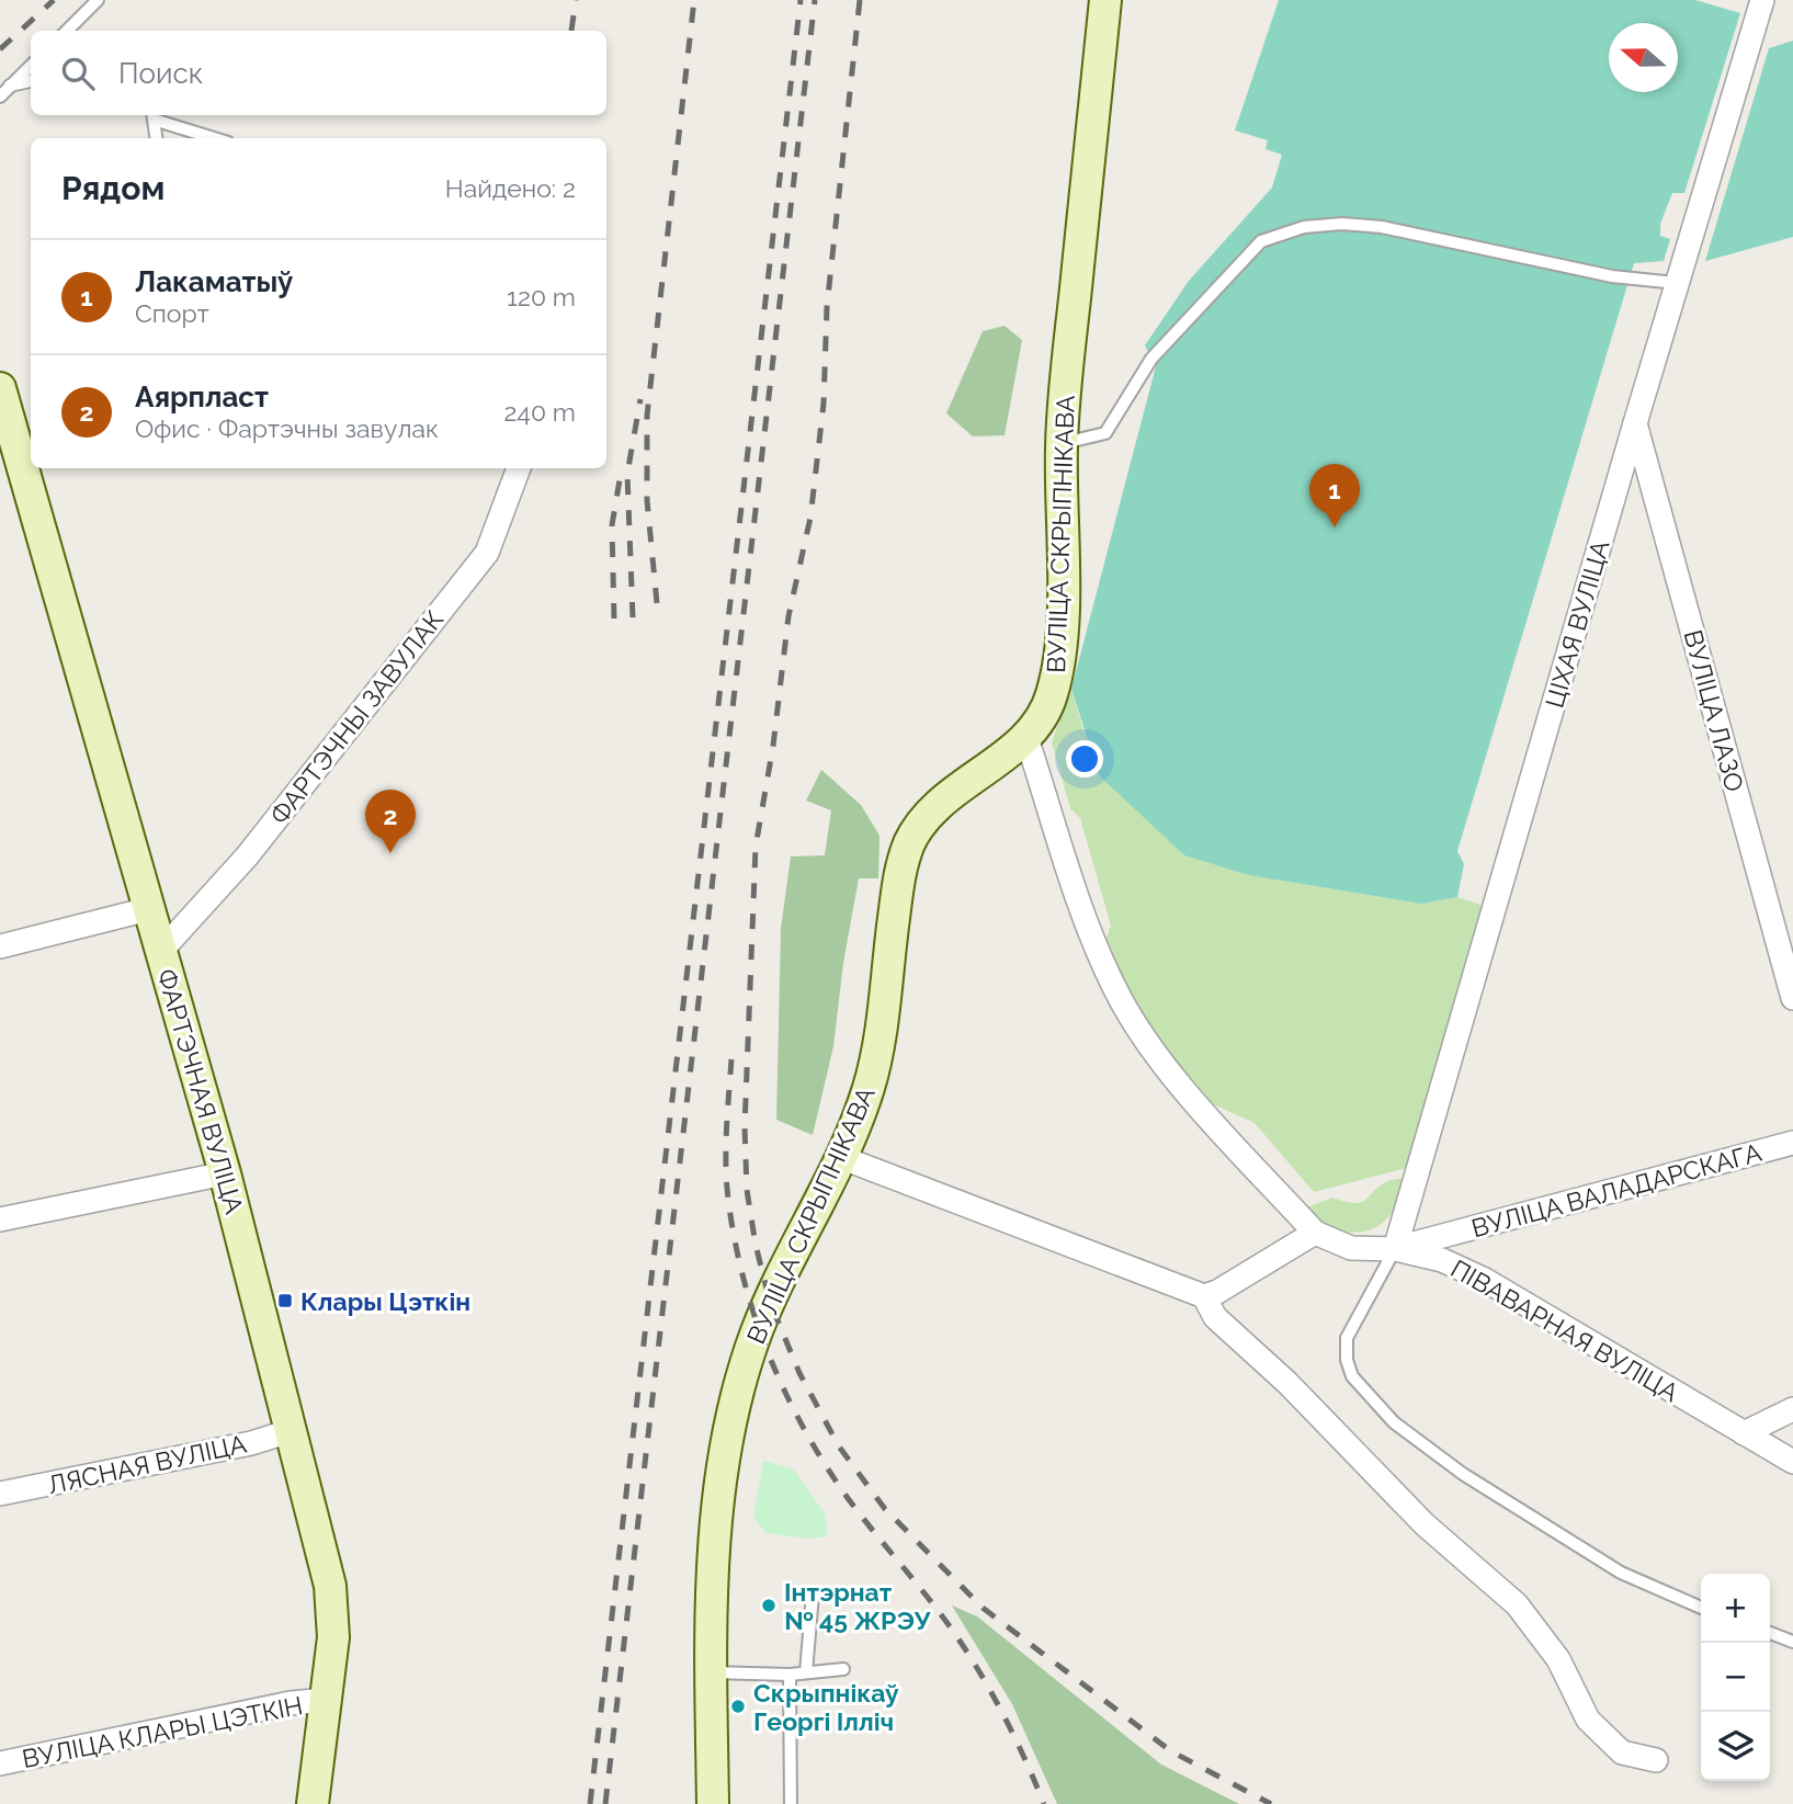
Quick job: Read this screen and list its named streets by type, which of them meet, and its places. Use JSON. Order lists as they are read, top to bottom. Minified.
{"streets":{"street":["ВУЛІЦА СКРЫПНІКАВА","ЦІХАЯ ВУЛІЦА","ВУЛІЦА ЛАЗО","ФАРТЭЧНЫ ЗАВУЛАК","ФАРТЭЧНАЯ ВУЛІЦА","ВУЛІЦА ВАЛАДАРСКАГА","ПІВАВАРНАЯ ВУЛІЦА","ЛЯСНАЯ ВУЛІЦА","ВУЛІЦА КЛАРЫ ЦЭТКІН"]},"crossings":[["ЦІХАЯ ВУЛІЦА","ВУЛІЦА ЛАЗО"],["ЦІХАЯ ВУЛІЦА","ВУЛІЦА ВАЛАДАРСКАГА"],["ЦІХАЯ ВУЛІЦА","ПІВАВАРНАЯ ВУЛІЦА"],["ФАРТЭЧНЫ ЗАВУЛАК","ФАРТЭЧНАЯ ВУЛІЦА"],["ФАРТЭЧНАЯ ВУЛІЦА","ЛЯСНАЯ ВУЛІЦА"],["ФАРТЭЧНАЯ ВУЛІЦА","ВУЛІЦА КЛАРЫ ЦЭТКІН"],["ВУЛІЦА ВАЛАДАРСКАГА","ПІВАВАРНАЯ ВУЛІЦА"]],"places":{"transit":["Клары Цэткін"],"other":["Інтэрнат № 45 ЖРЭУ","Скрыпнікаў Георгі Ілліч"]},"north":"left","page":{"search":"Поиск","heading":["Рядом","Найдено: 2"],"list":[{"mark":"1","name":"Лакаматыў","note":"Спорт","value":"120 m"},{"mark":"2","name":"Аярпласт","note":"Офис · Фартэчны завулак","value":"240 m"}],"pins":["1","2"],"map_buttons":["+","−"]}}
